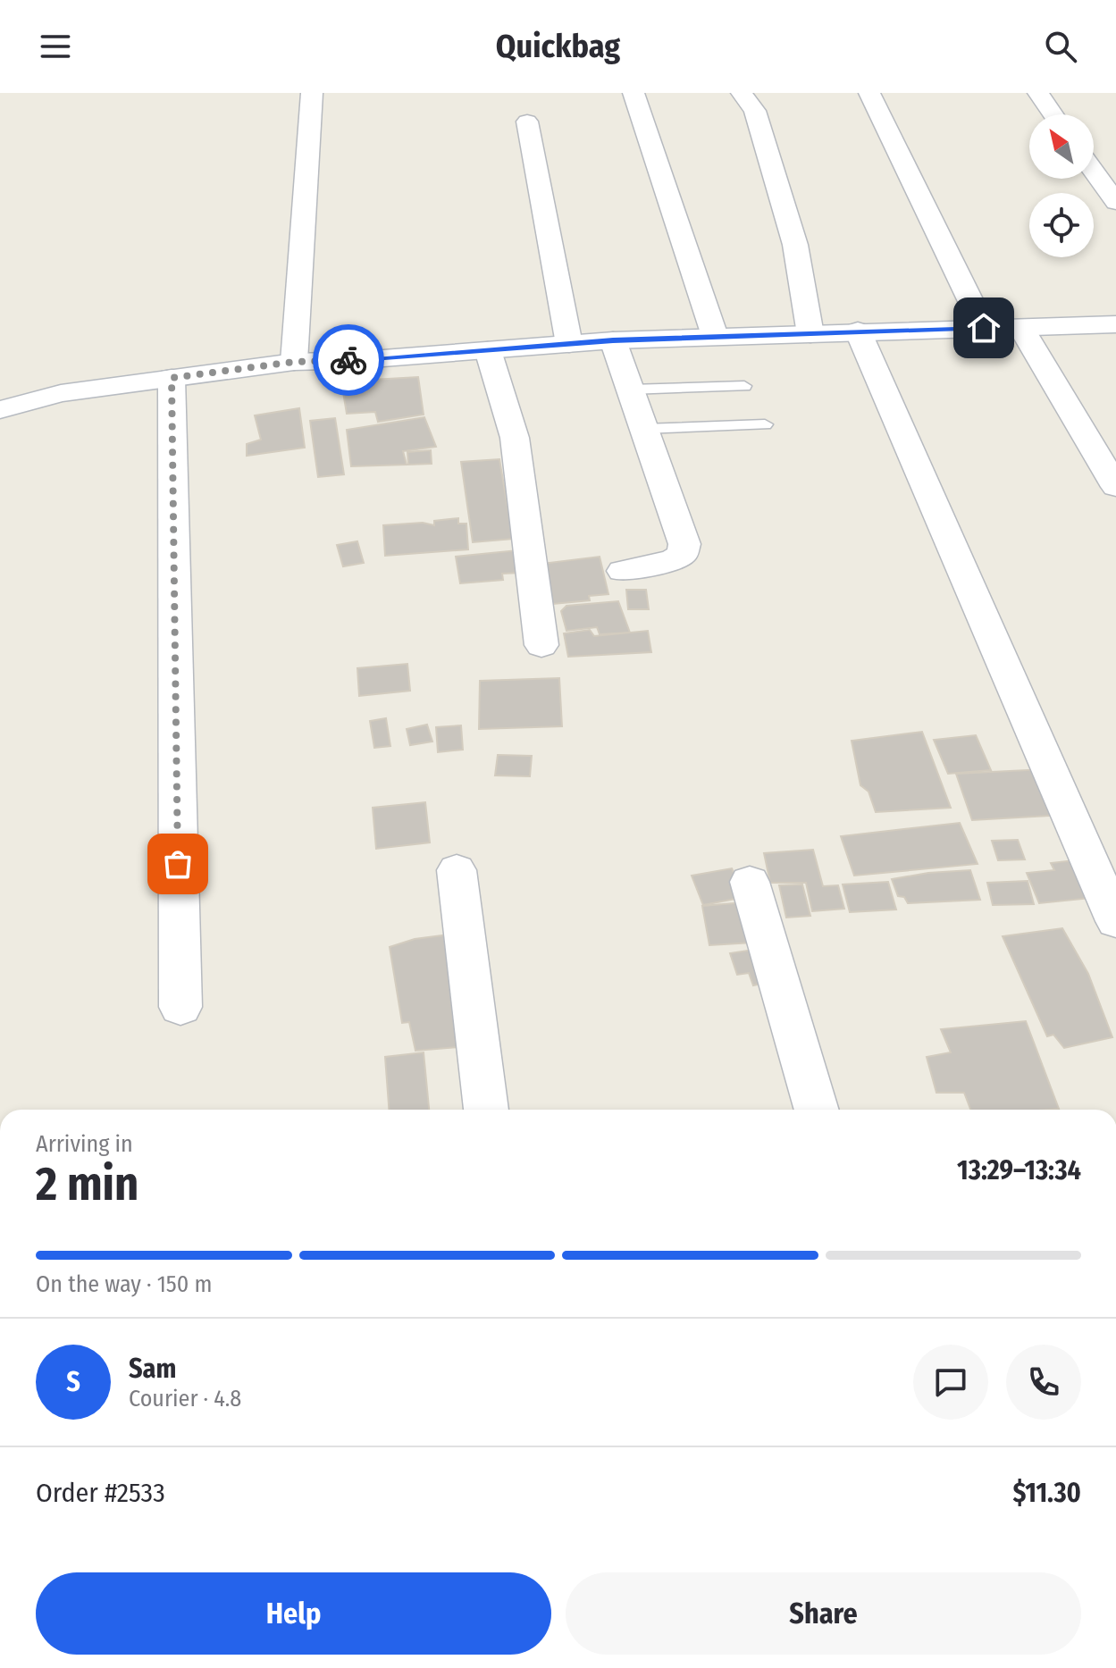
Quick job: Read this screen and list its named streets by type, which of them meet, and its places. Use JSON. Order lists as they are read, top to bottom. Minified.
{"north":"top left","page":{"header":"Quickbag","heading":["2 min","Arriving in","13:29–13:34"],"panel":["Sam","Courier · 4.8","Order #2533","$11.30"],"bar":"On the way · 150 m","round":"S","buttons":["Help","Share"]}}
